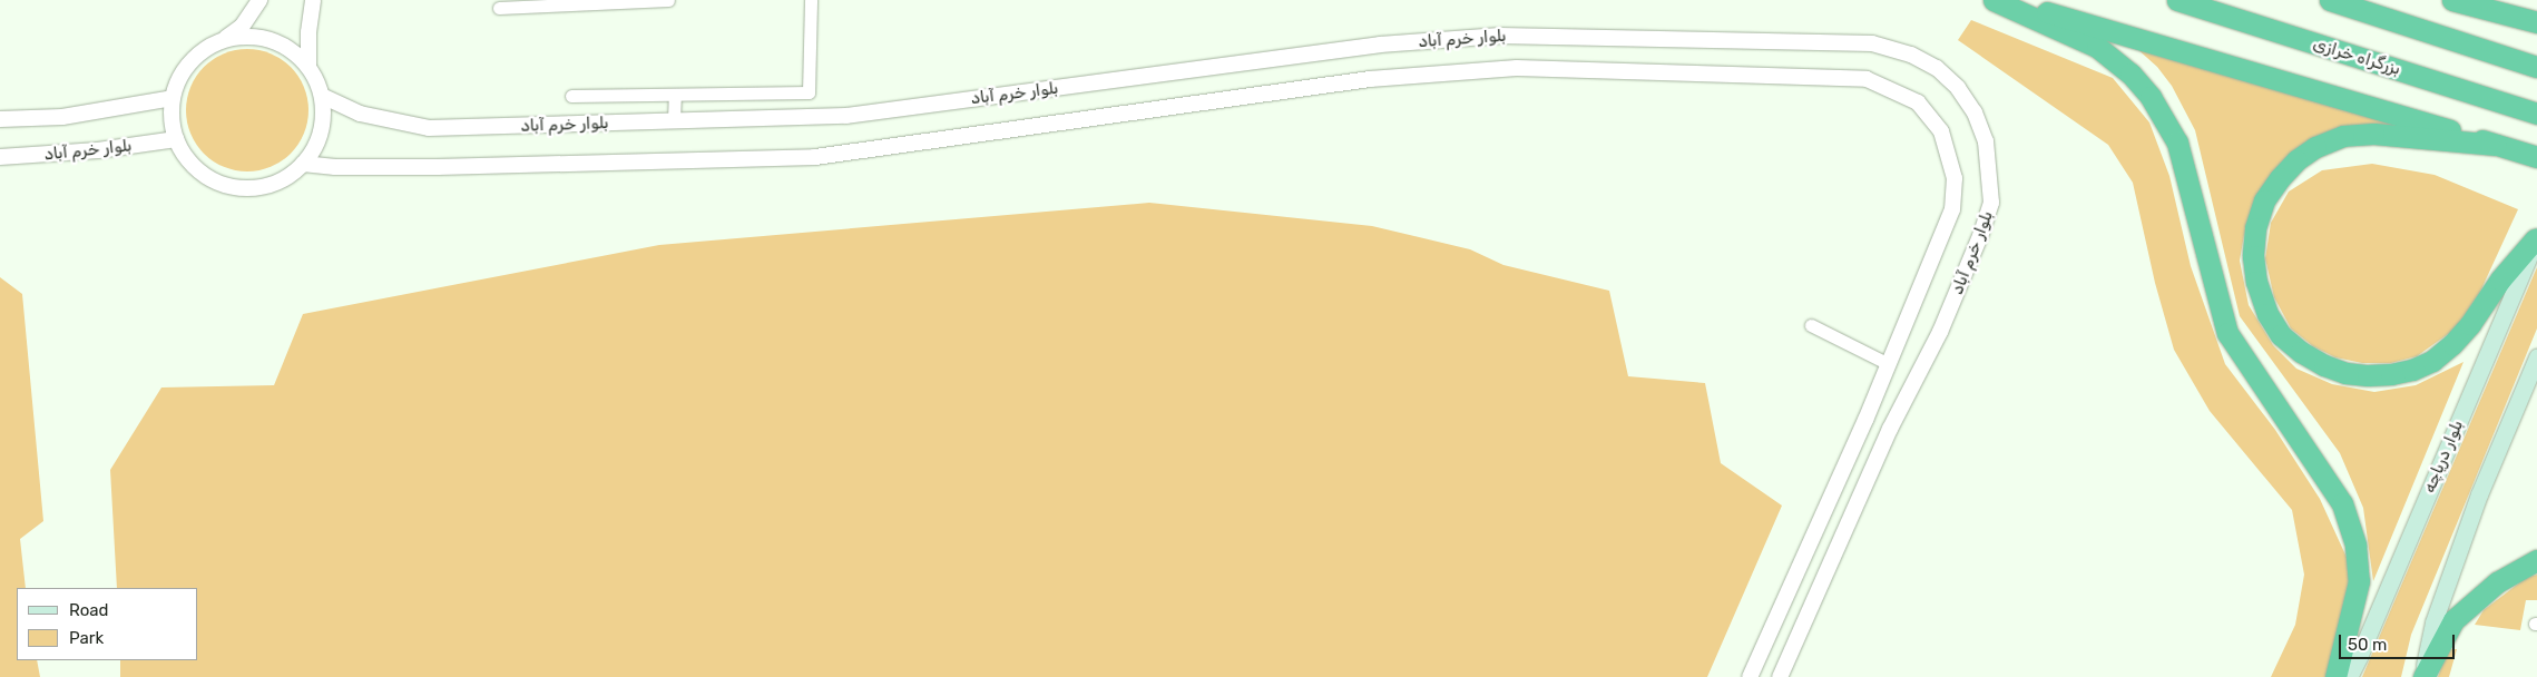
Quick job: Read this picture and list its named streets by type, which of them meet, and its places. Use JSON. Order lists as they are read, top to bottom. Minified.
{"streets":{"highway":["بزرگراه خرازی"],"main road":["بلوار دریاچه"],"street":["بلوار خرم آباد"]},"legend":["Road","Park"],"scale_bar":"50 m"}
